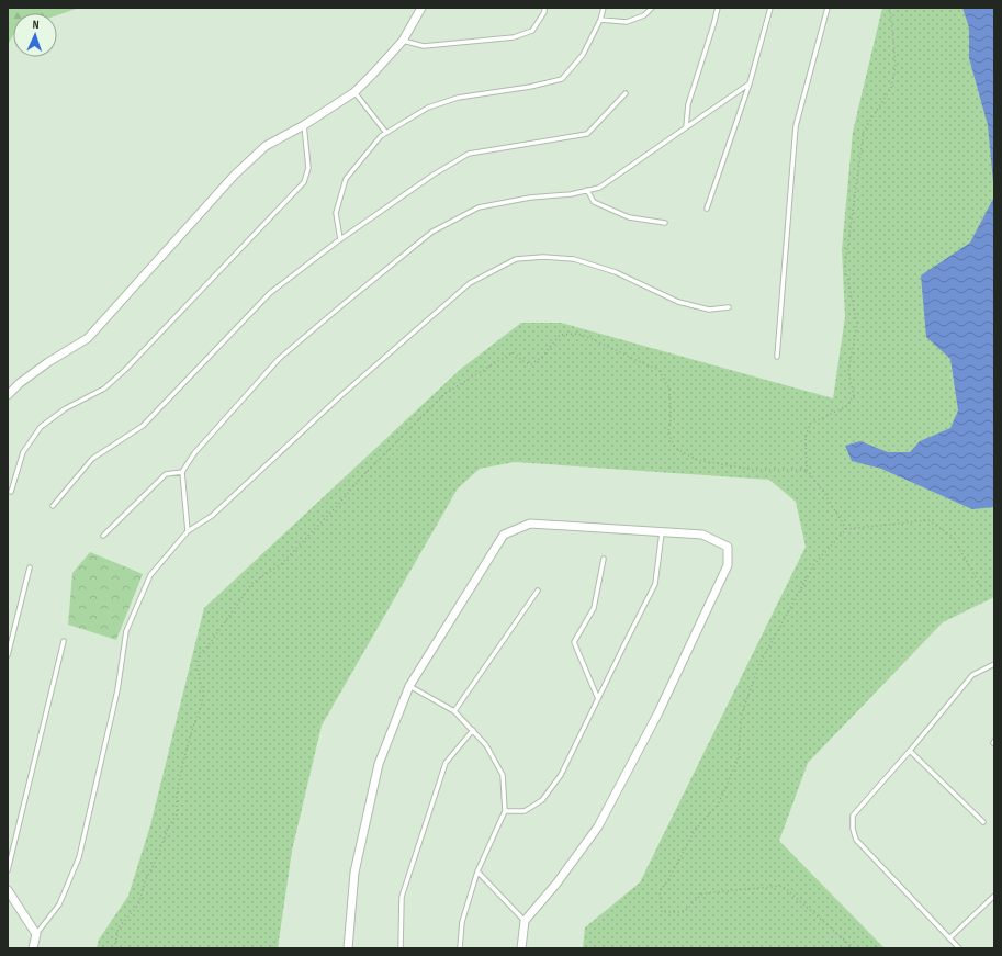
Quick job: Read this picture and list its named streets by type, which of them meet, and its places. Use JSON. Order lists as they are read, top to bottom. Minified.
{"north":"top"}
